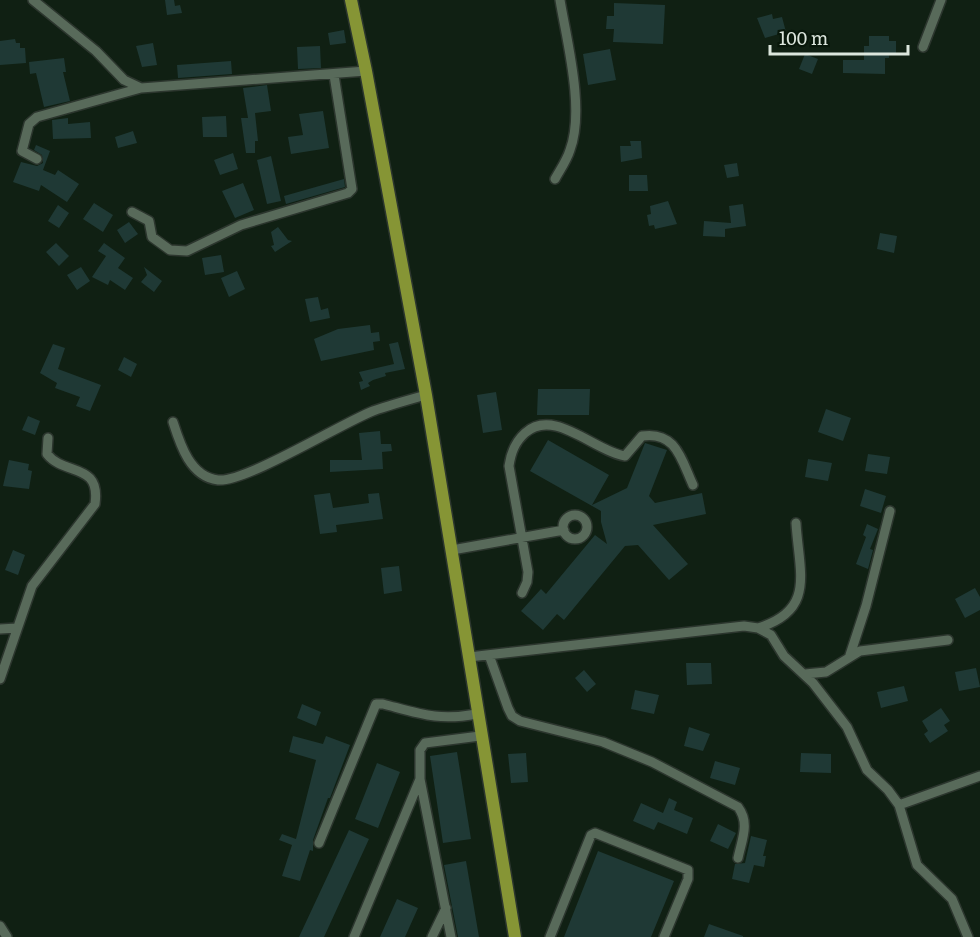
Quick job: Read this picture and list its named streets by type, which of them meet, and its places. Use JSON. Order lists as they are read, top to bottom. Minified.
{"scale_bar":"100 m"}
